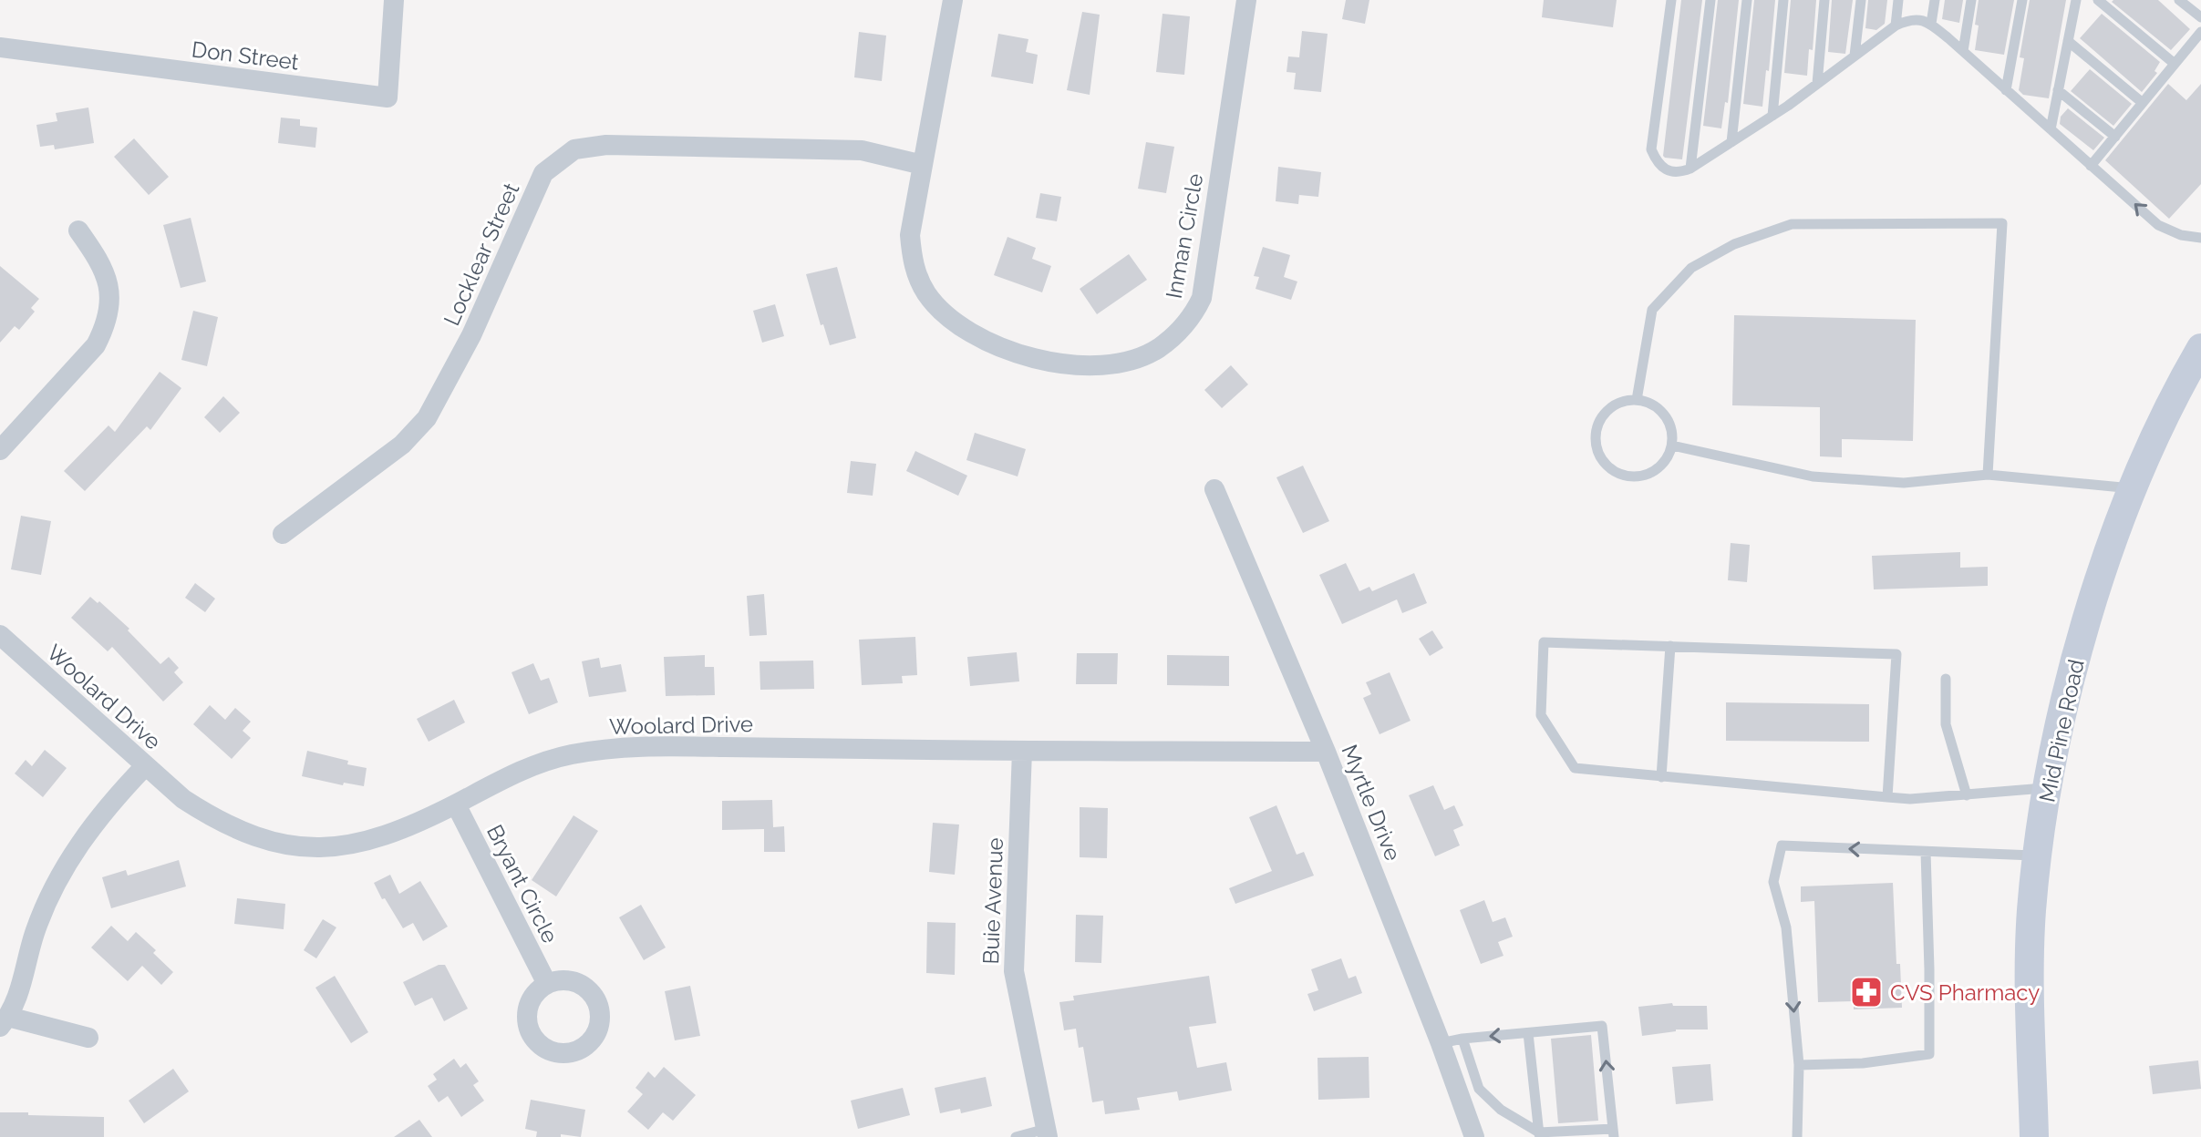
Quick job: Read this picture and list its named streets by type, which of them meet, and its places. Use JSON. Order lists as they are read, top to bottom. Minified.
{"streets":{"main road":["Mid Pine Road"],"street":["Don Street","Inman Circle","Locklear Street","Woolard Drive","Myrtle Drive","Bryant Circle","Buie Avenue"]},"crossings":[["Inman Circle","Locklear Street"],["Woolard Drive","Myrtle Drive"],["Woolard Drive","Bryant Circle"],["Woolard Drive","Buie Avenue"]],"places":{"pharmacy":["CVS Pharmacy"]}}
